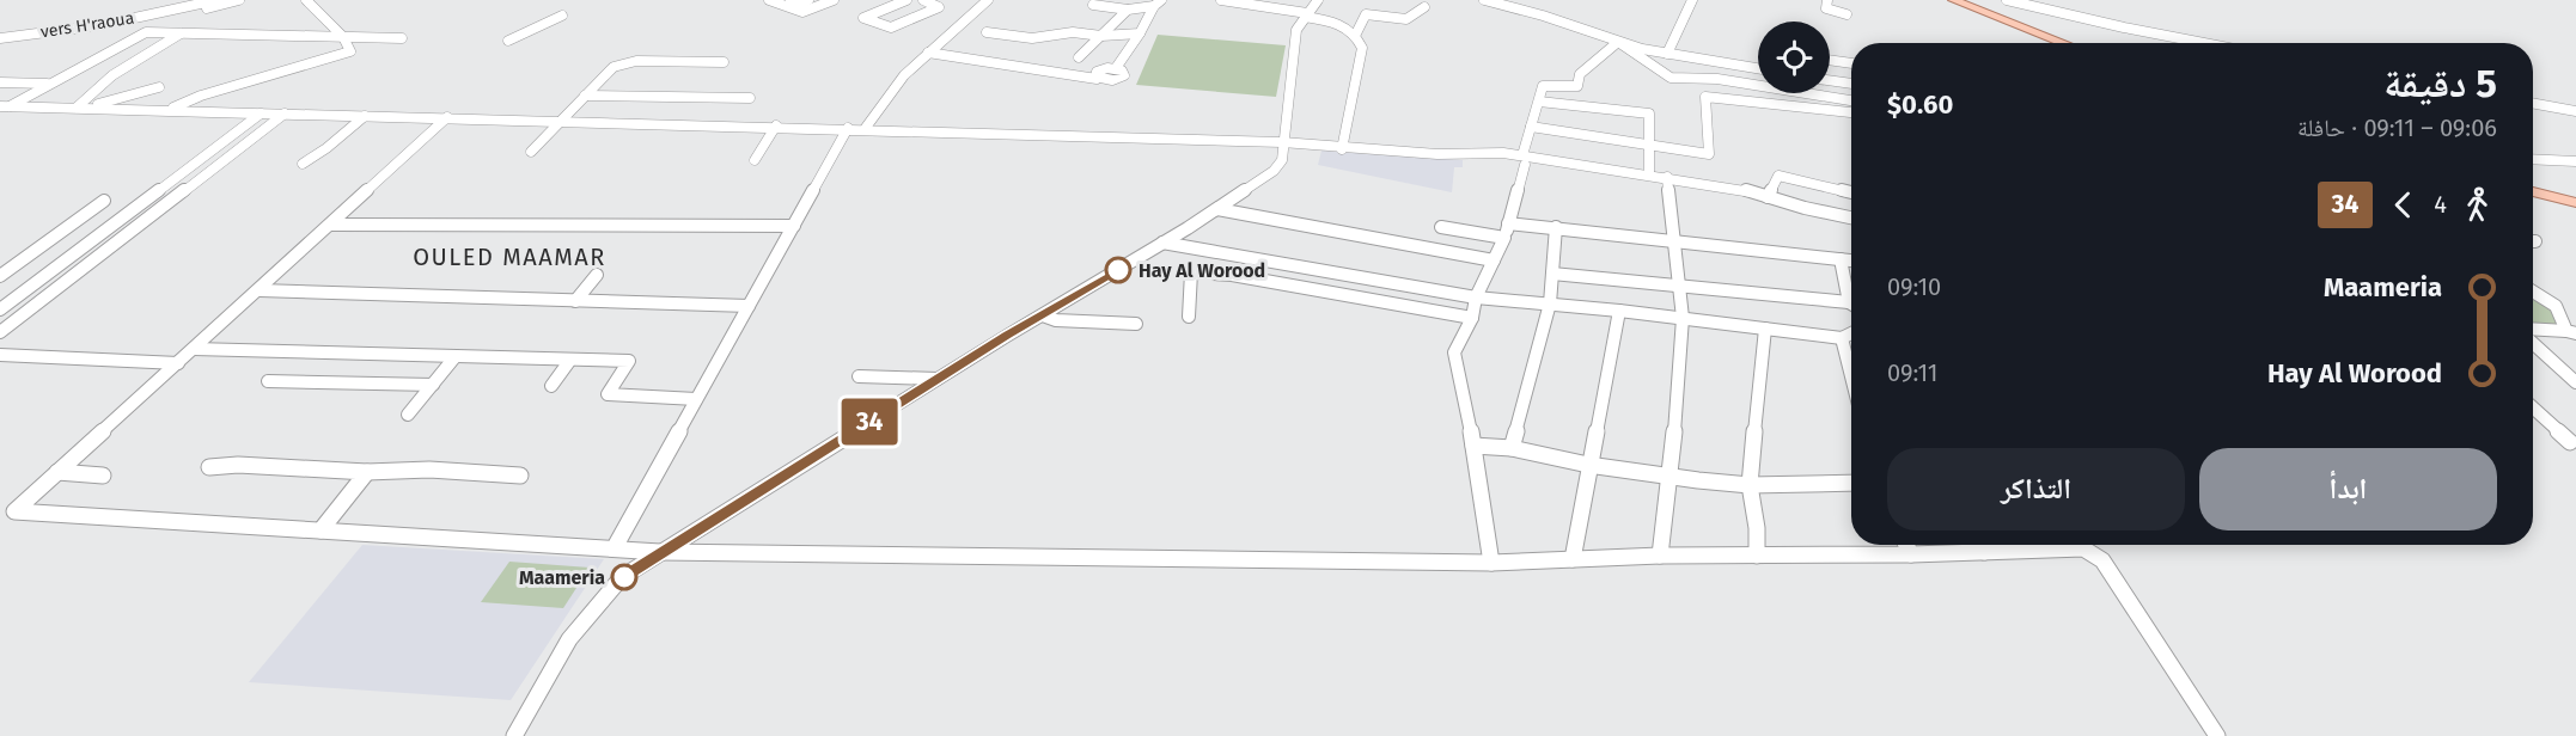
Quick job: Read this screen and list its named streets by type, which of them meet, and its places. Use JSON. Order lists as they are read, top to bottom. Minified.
{"streets":{"street":["vers H'raoua"]},"districts":["OULED MAAMAR"],"places":["Hay Al Worood","Maameria"],"lines":["bus line 34"],"page":{"on_map":"34","heading":["5 دقيقة","09:06 – 09:11 · حافلة","$0.60"],"legs":["4","34"],"list":[{"name":"Maameria","value":"09:10"},{"name":"Hay Al Worood","value":"09:11"}],"buttons":["ابدأ","التذاكر"]}}
